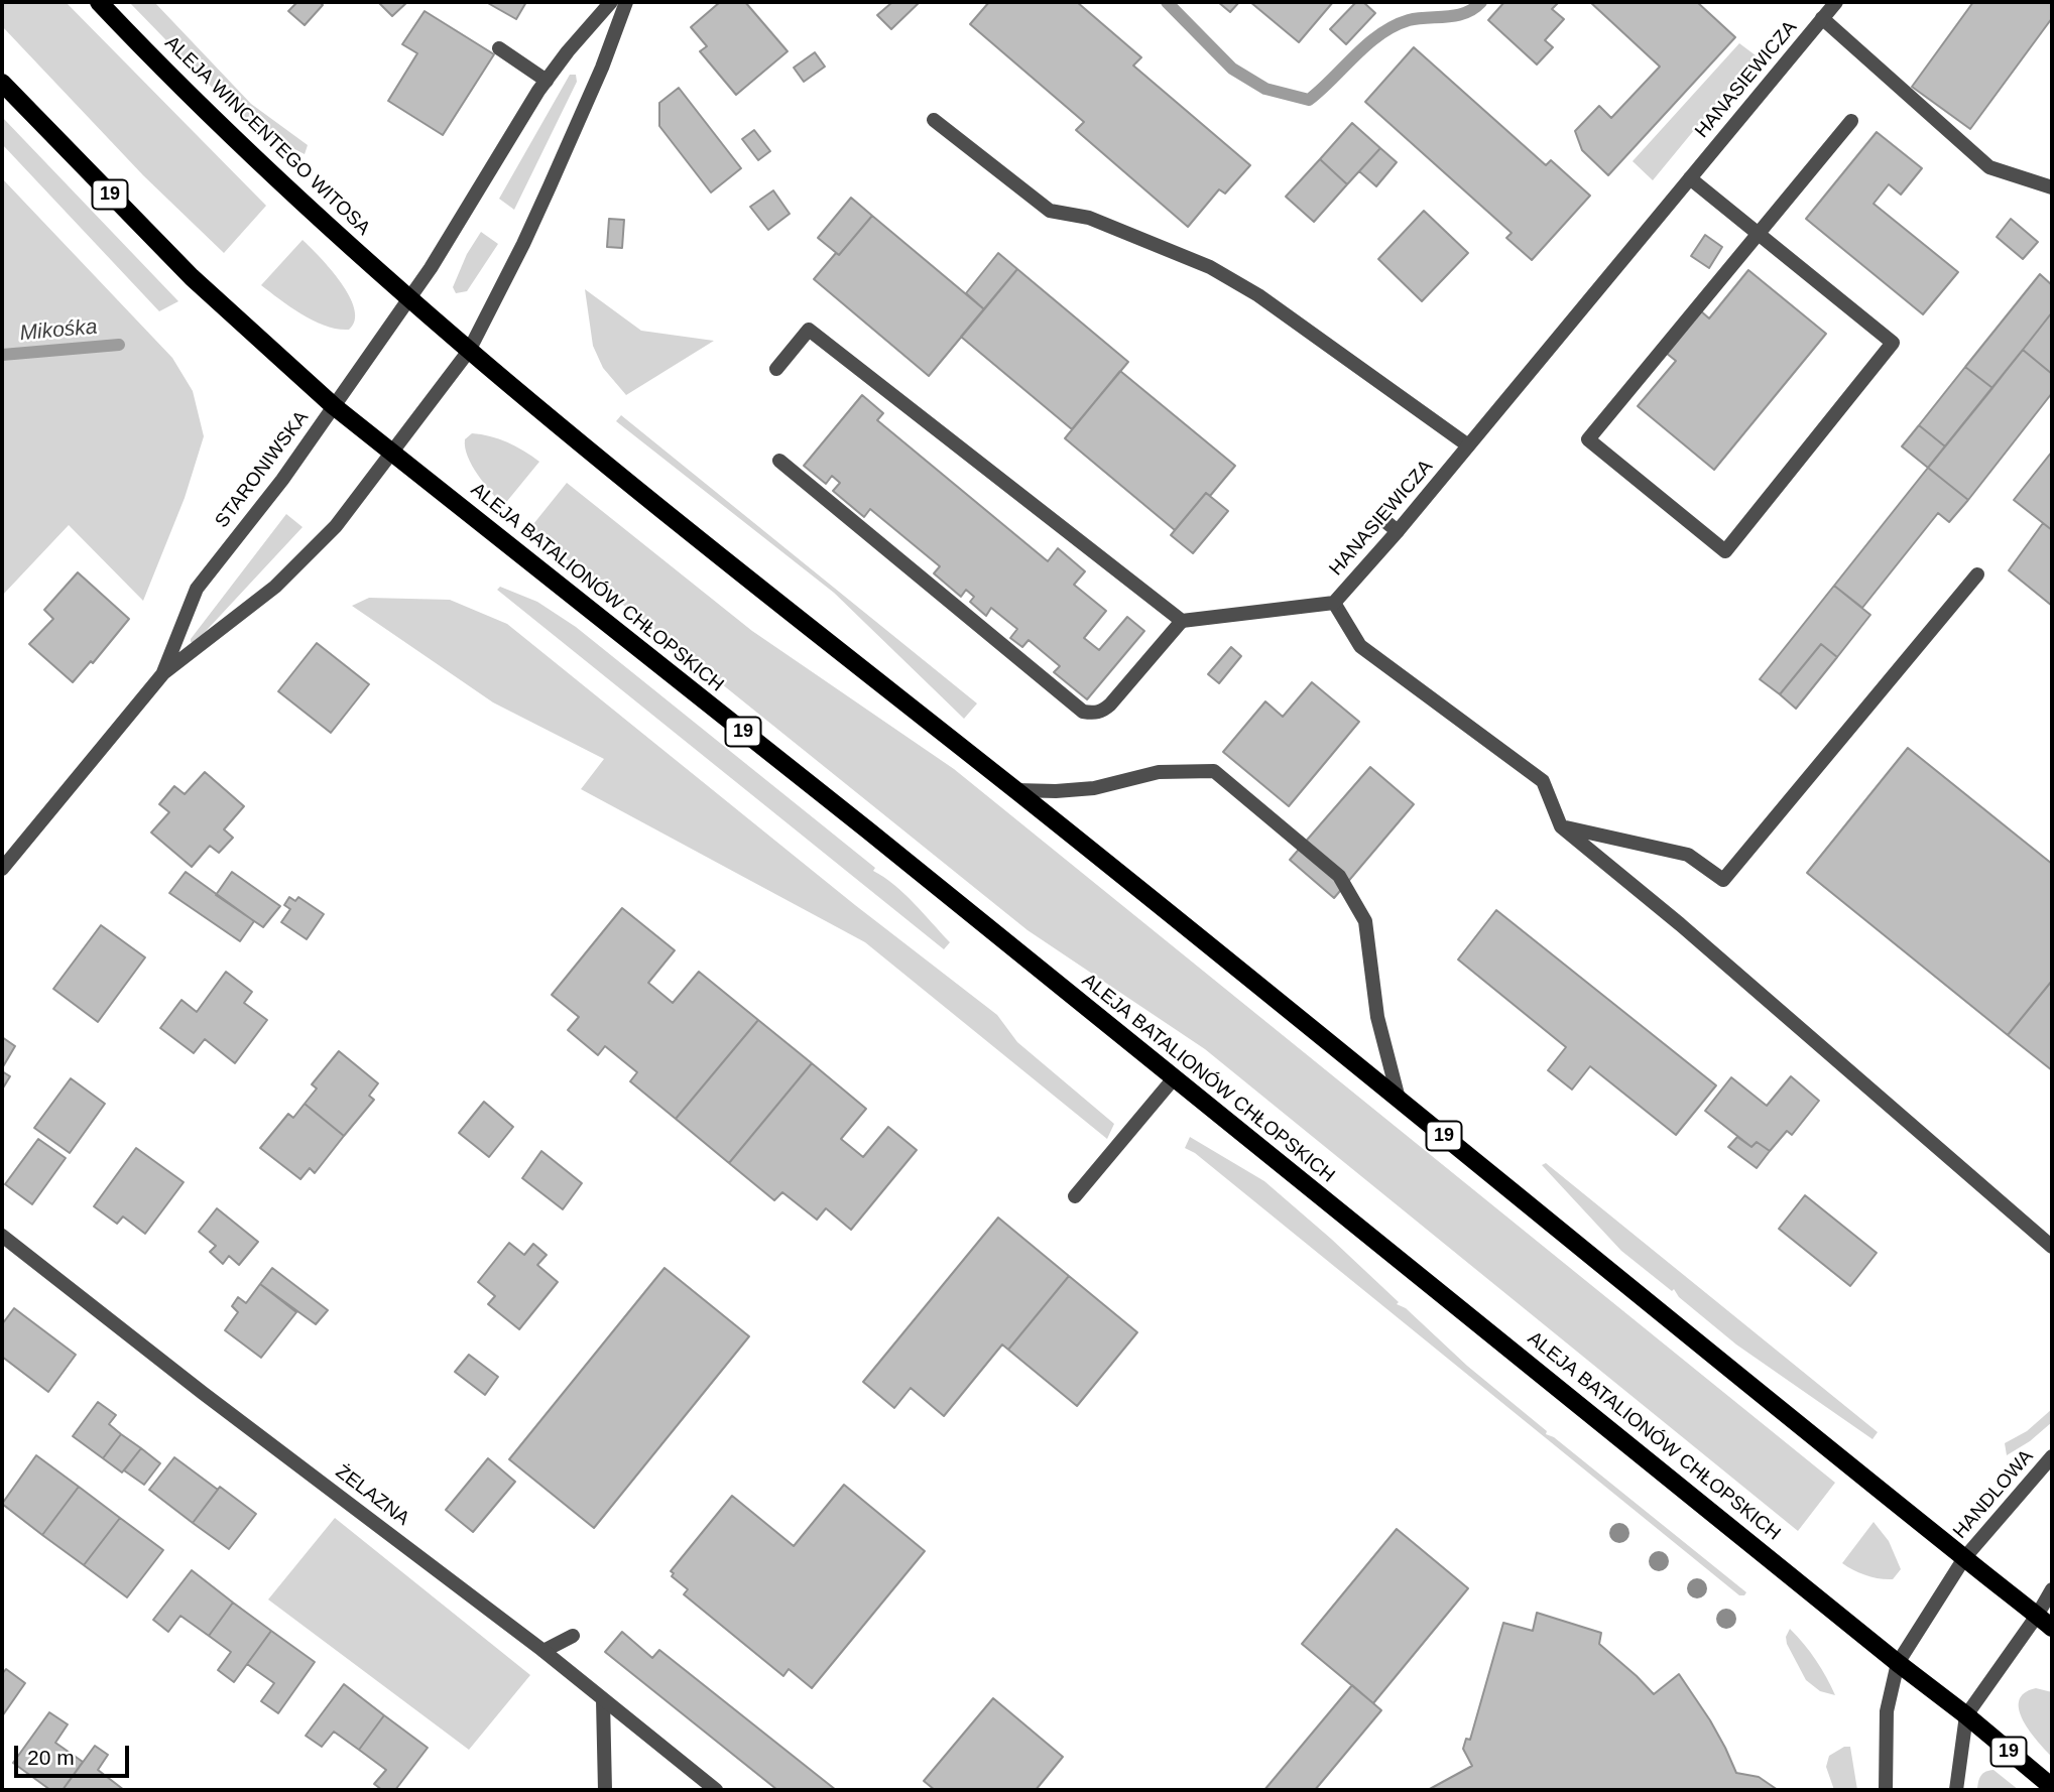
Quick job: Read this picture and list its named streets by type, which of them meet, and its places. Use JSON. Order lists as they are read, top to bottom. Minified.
{"streets":{"main road":["ALEJA WINCENTEGO WITOSA","19","ALEJA BATALIONÓW CHŁOPSKICH"],"street":["HANASIEWICZA","STARONIWSKA","HANDLOWA","ŻELAZNA"]},"crossings":[["ALEJA WINCENTEGO WITOSA","19"],["ALEJA WINCENTEGO WITOSA","STARONIWSKA"],["19","STARONIWSKA"],["19","ALEJA BATALIONÓW CHŁOPSKICH"],["19","HANDLOWA"],["STARONIWSKA","ALEJA BATALIONÓW CHŁOPSKICH"],["ALEJA BATALIONÓW CHŁOPSKICH","HANDLOWA"]],"water":["Mikośka"],"scale_bar":"20 m"}
